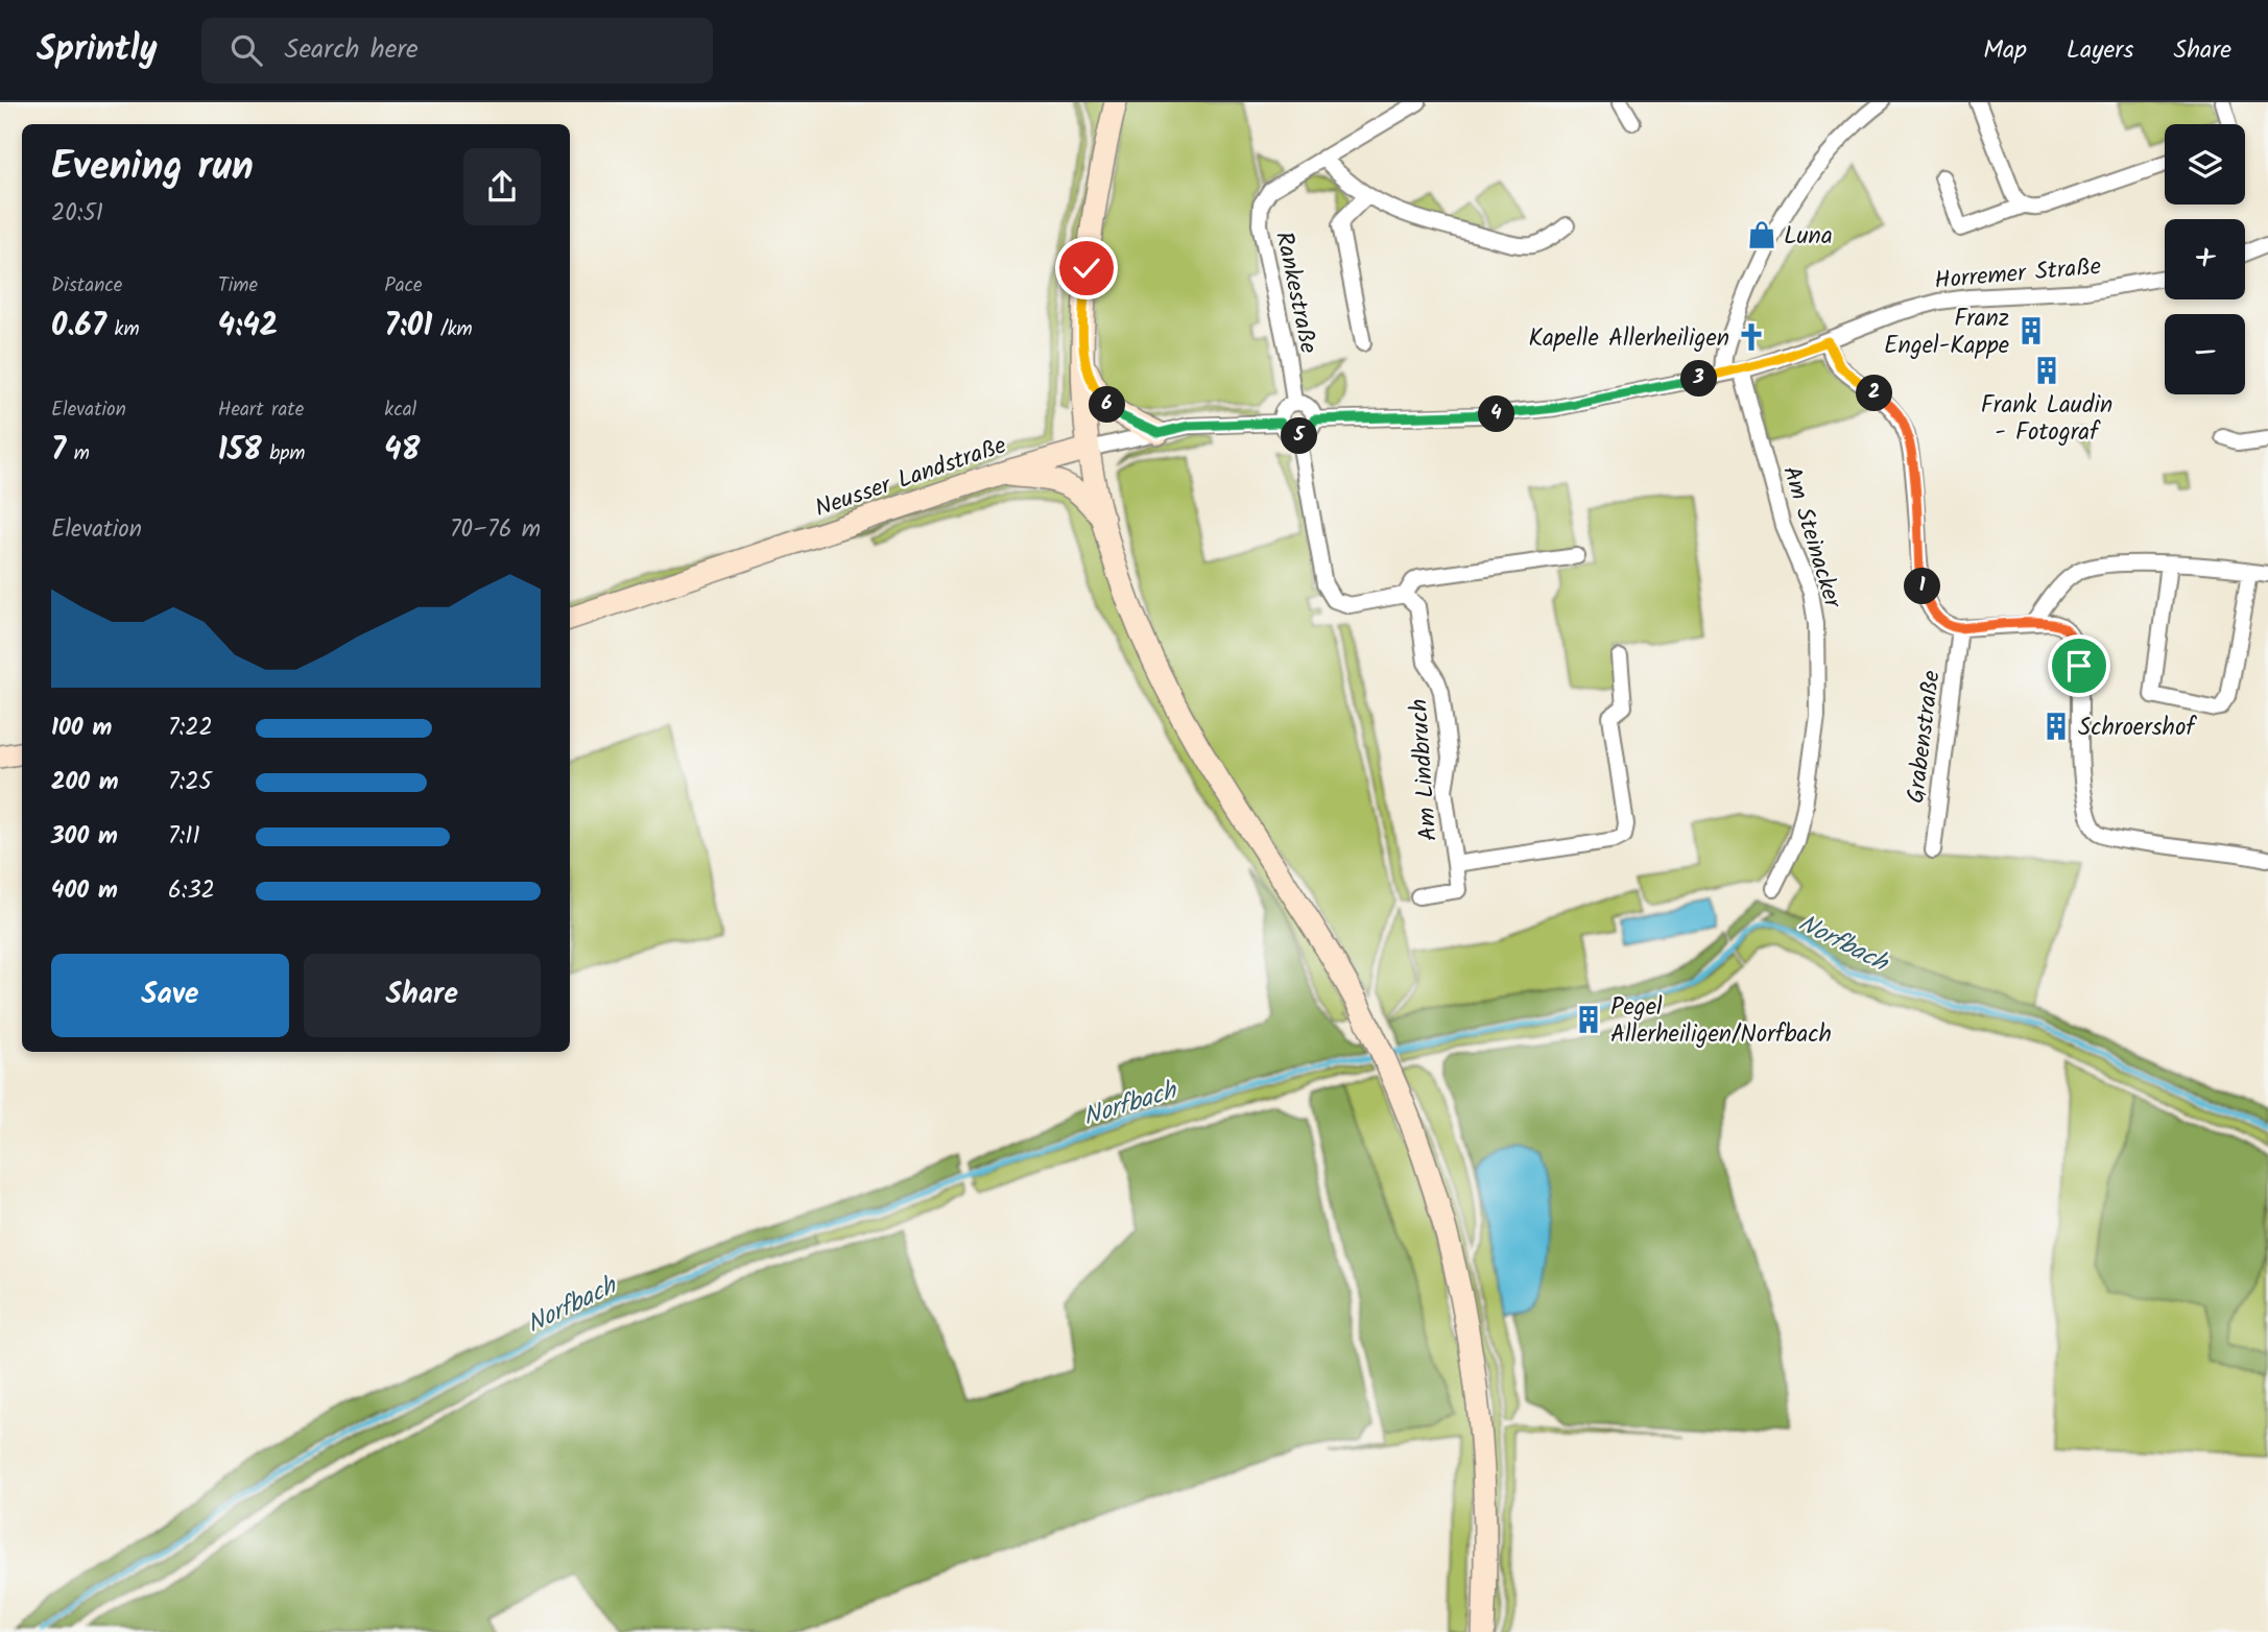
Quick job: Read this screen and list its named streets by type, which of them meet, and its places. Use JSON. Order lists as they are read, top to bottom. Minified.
{"streets":{"main road":["Neusser Landstraße"],"street":["Horremer Straße","Rankestraße","Am Steinacker","Grabenstraße","Am Lindbruch"]},"crossings":[["Horremer Straße","Am Steinacker"],["Rankestraße","Neusser Landstraße"]],"water":["Norfbach"],"places":{"shop":["Luna"],"building":["Franz Engel-Kappe","Frank Laudin - Fotograf","Schroershof","Pegel Allerheiligen/Norfbach"],"church":["Kapelle Allerheiligen"]},"page":{"header":"Sprintly","search":"Search here","nav":["Map","Layers","Share"],"map_buttons":["+","−"],"heading":["Evening run","20:51"],"stats":[["Distance","0.67 km"],["Time","4:42"],["Pace","7:01 /km"],["Elevation","7 m"],["Heart rate","158 bpm"],["kcal","48"]],"pins":["3","2","6","4","5","1"],"chart":["Elevation","70–76 m"],"list":[{"name":"100 m","note":"7:22"},{"name":"200 m","note":"7:25"},{"name":"300 m","note":"7:11"},{"name":"400 m","note":"6:32"}],"buttons":["Save","Share"]}}
